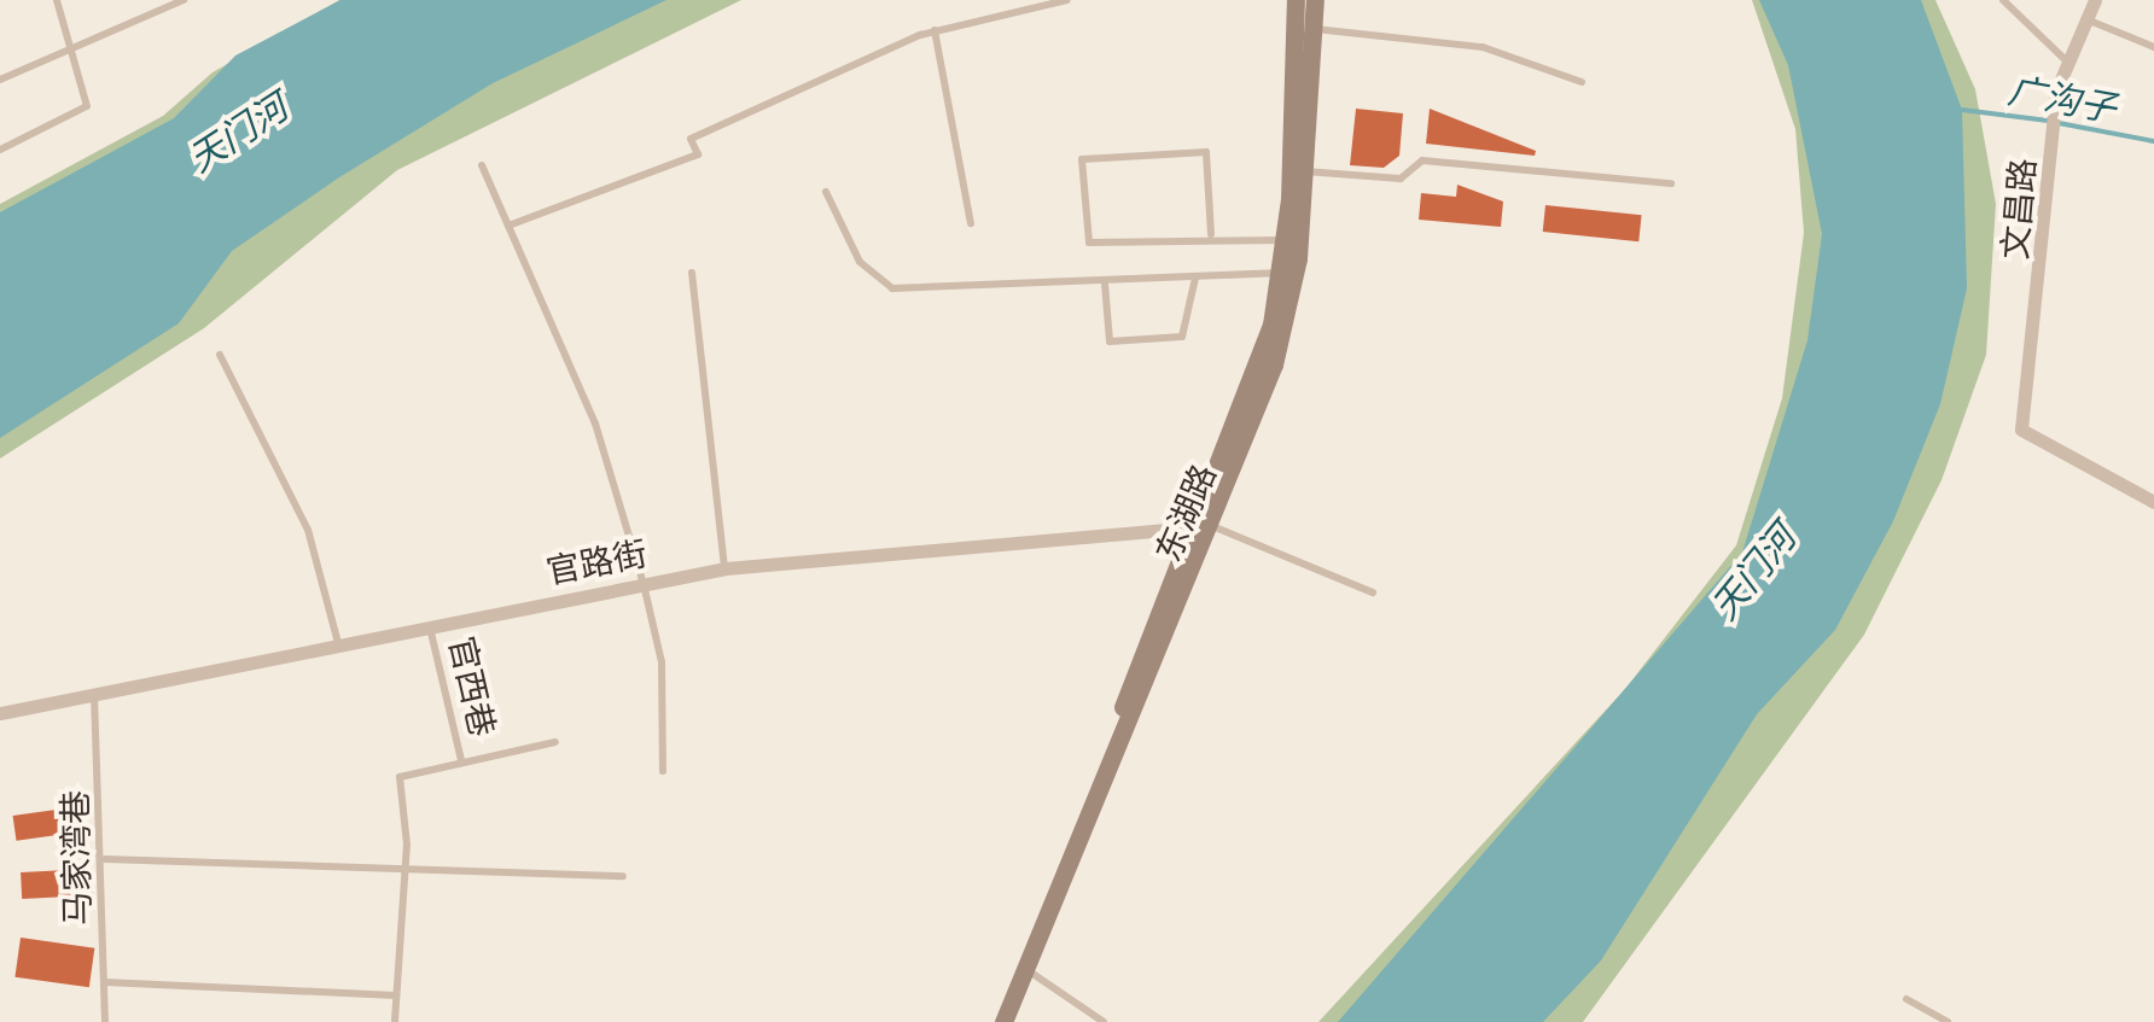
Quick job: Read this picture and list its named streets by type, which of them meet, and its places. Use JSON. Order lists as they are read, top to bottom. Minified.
{"streets":{"main road":["东湖路"],"street":["文昌路","官路街"],"lane":["官西巷","马家湾巷"]},"crossings":[["东湖路","官路街"],["官路街","官西巷"],["官路街","马家湾巷"]],"water":["广沟子","天门河"]}
